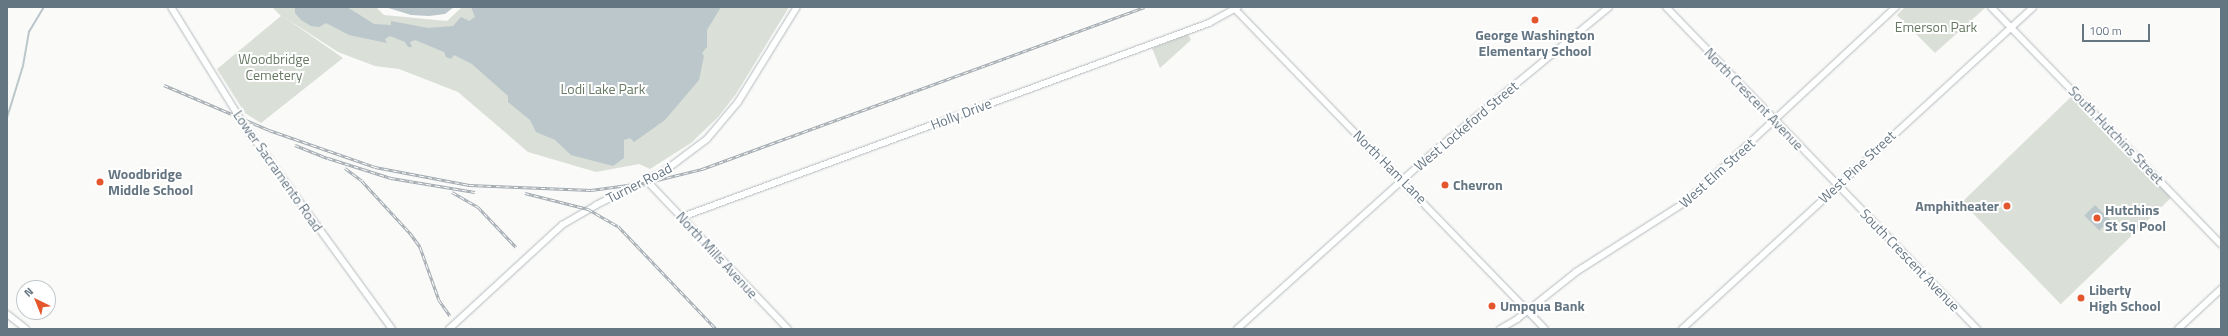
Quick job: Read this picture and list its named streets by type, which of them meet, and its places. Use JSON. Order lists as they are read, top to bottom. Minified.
{"streets":{"street":["North Crescent Avenue","Holly Drive","West Lockeford Street","South Hutchins Street","North Ham Lane","West Pine Street","Lower Sacramento Road","West Elm Street","Turner Road","North Mills Avenue","South Crescent Avenue"]},"crossings":[["North Crescent Avenue","West Pine Street"],["North Crescent Avenue","West Elm Street"],["North Crescent Avenue","South Crescent Avenue"],["Holly Drive","North Ham Lane"],["Holly Drive","North Mills Avenue"],["West Lockeford Street","North Ham Lane"],["South Hutchins Street","West Pine Street"],["North Ham Lane","West Elm Street"],["Turner Road","North Mills Avenue"]],"parks":["Emerson Park","Woodbridge Cemetery","Lodi Lake Park"],"places":["George Washington Elementary School","Woodbridge Middle School","Chevron","Amphitheater","Hutchins St Sq Pool","Liberty High School","Umpqua Bank"],"scale_bar":"100 m","north":"top left"}
